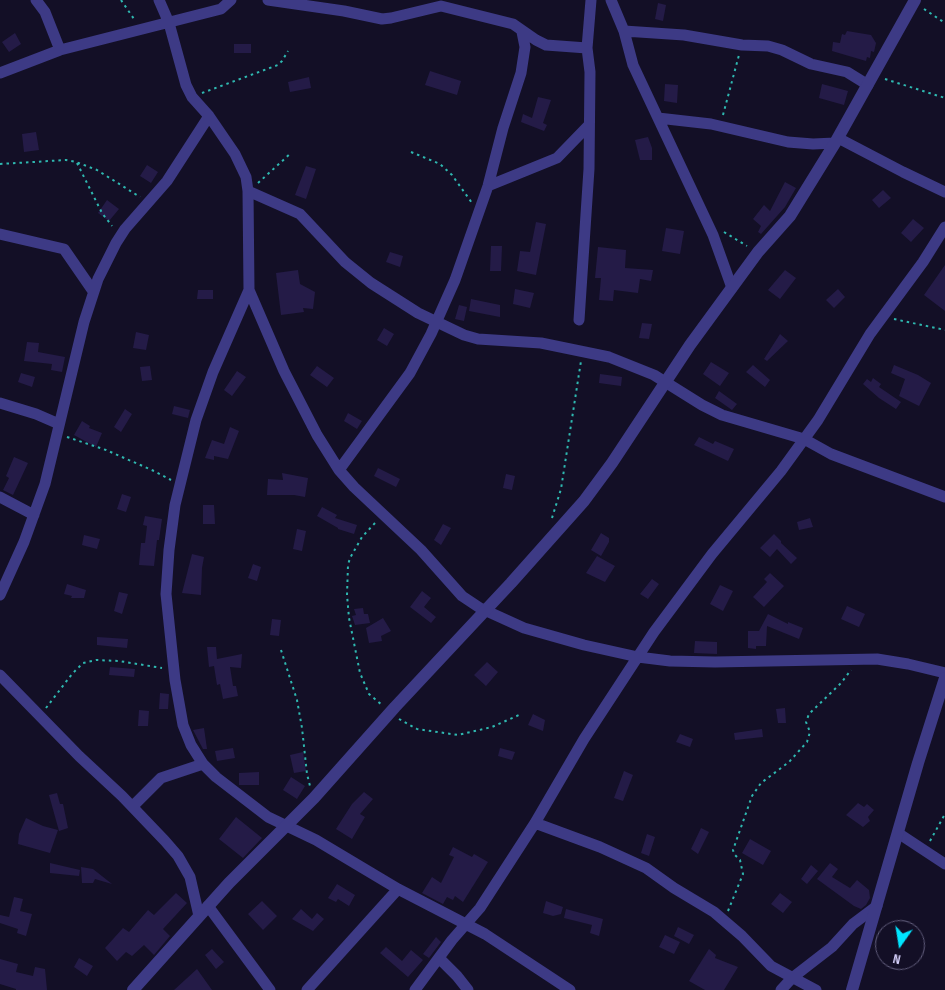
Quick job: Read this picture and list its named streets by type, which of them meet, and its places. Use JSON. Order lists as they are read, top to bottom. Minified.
{"north":"bottom"}
